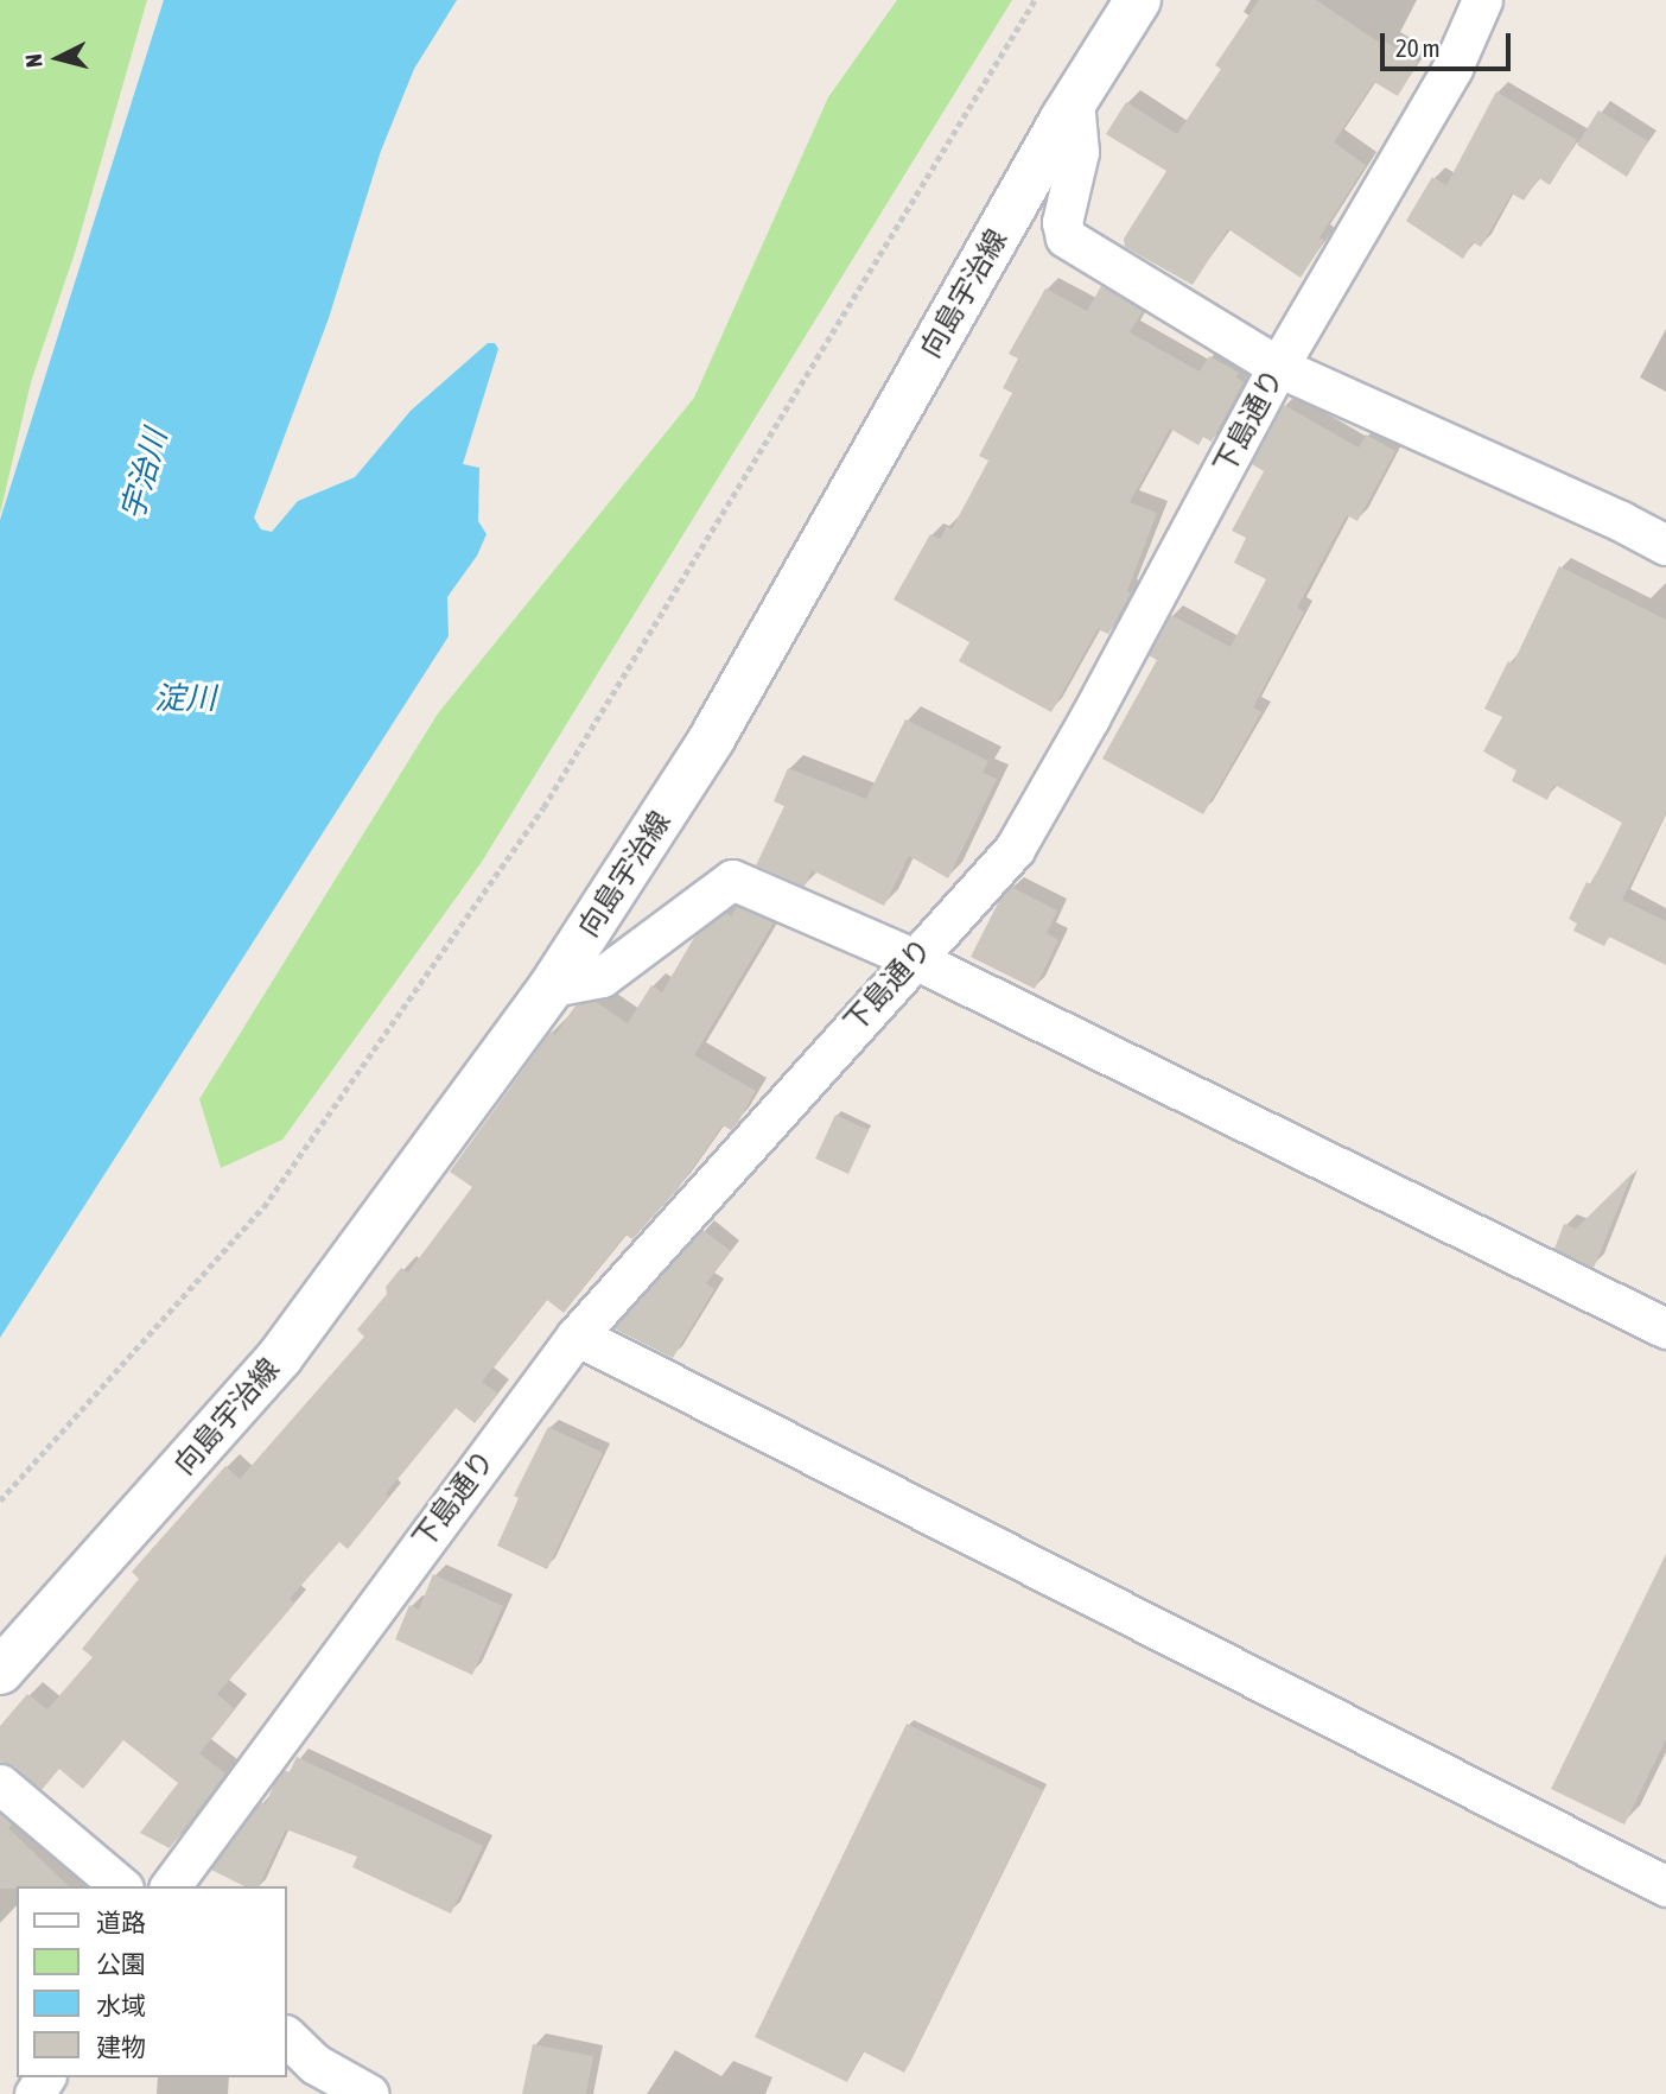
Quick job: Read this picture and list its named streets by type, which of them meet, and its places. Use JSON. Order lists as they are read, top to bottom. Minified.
{"streets":{"main road":["向島宇治線"],"street":["下島通り"]},"water":["宇治川","淀川"],"legend":["道路","公園","水域","建物"],"scale_bar":"20 m","north":"left"}
